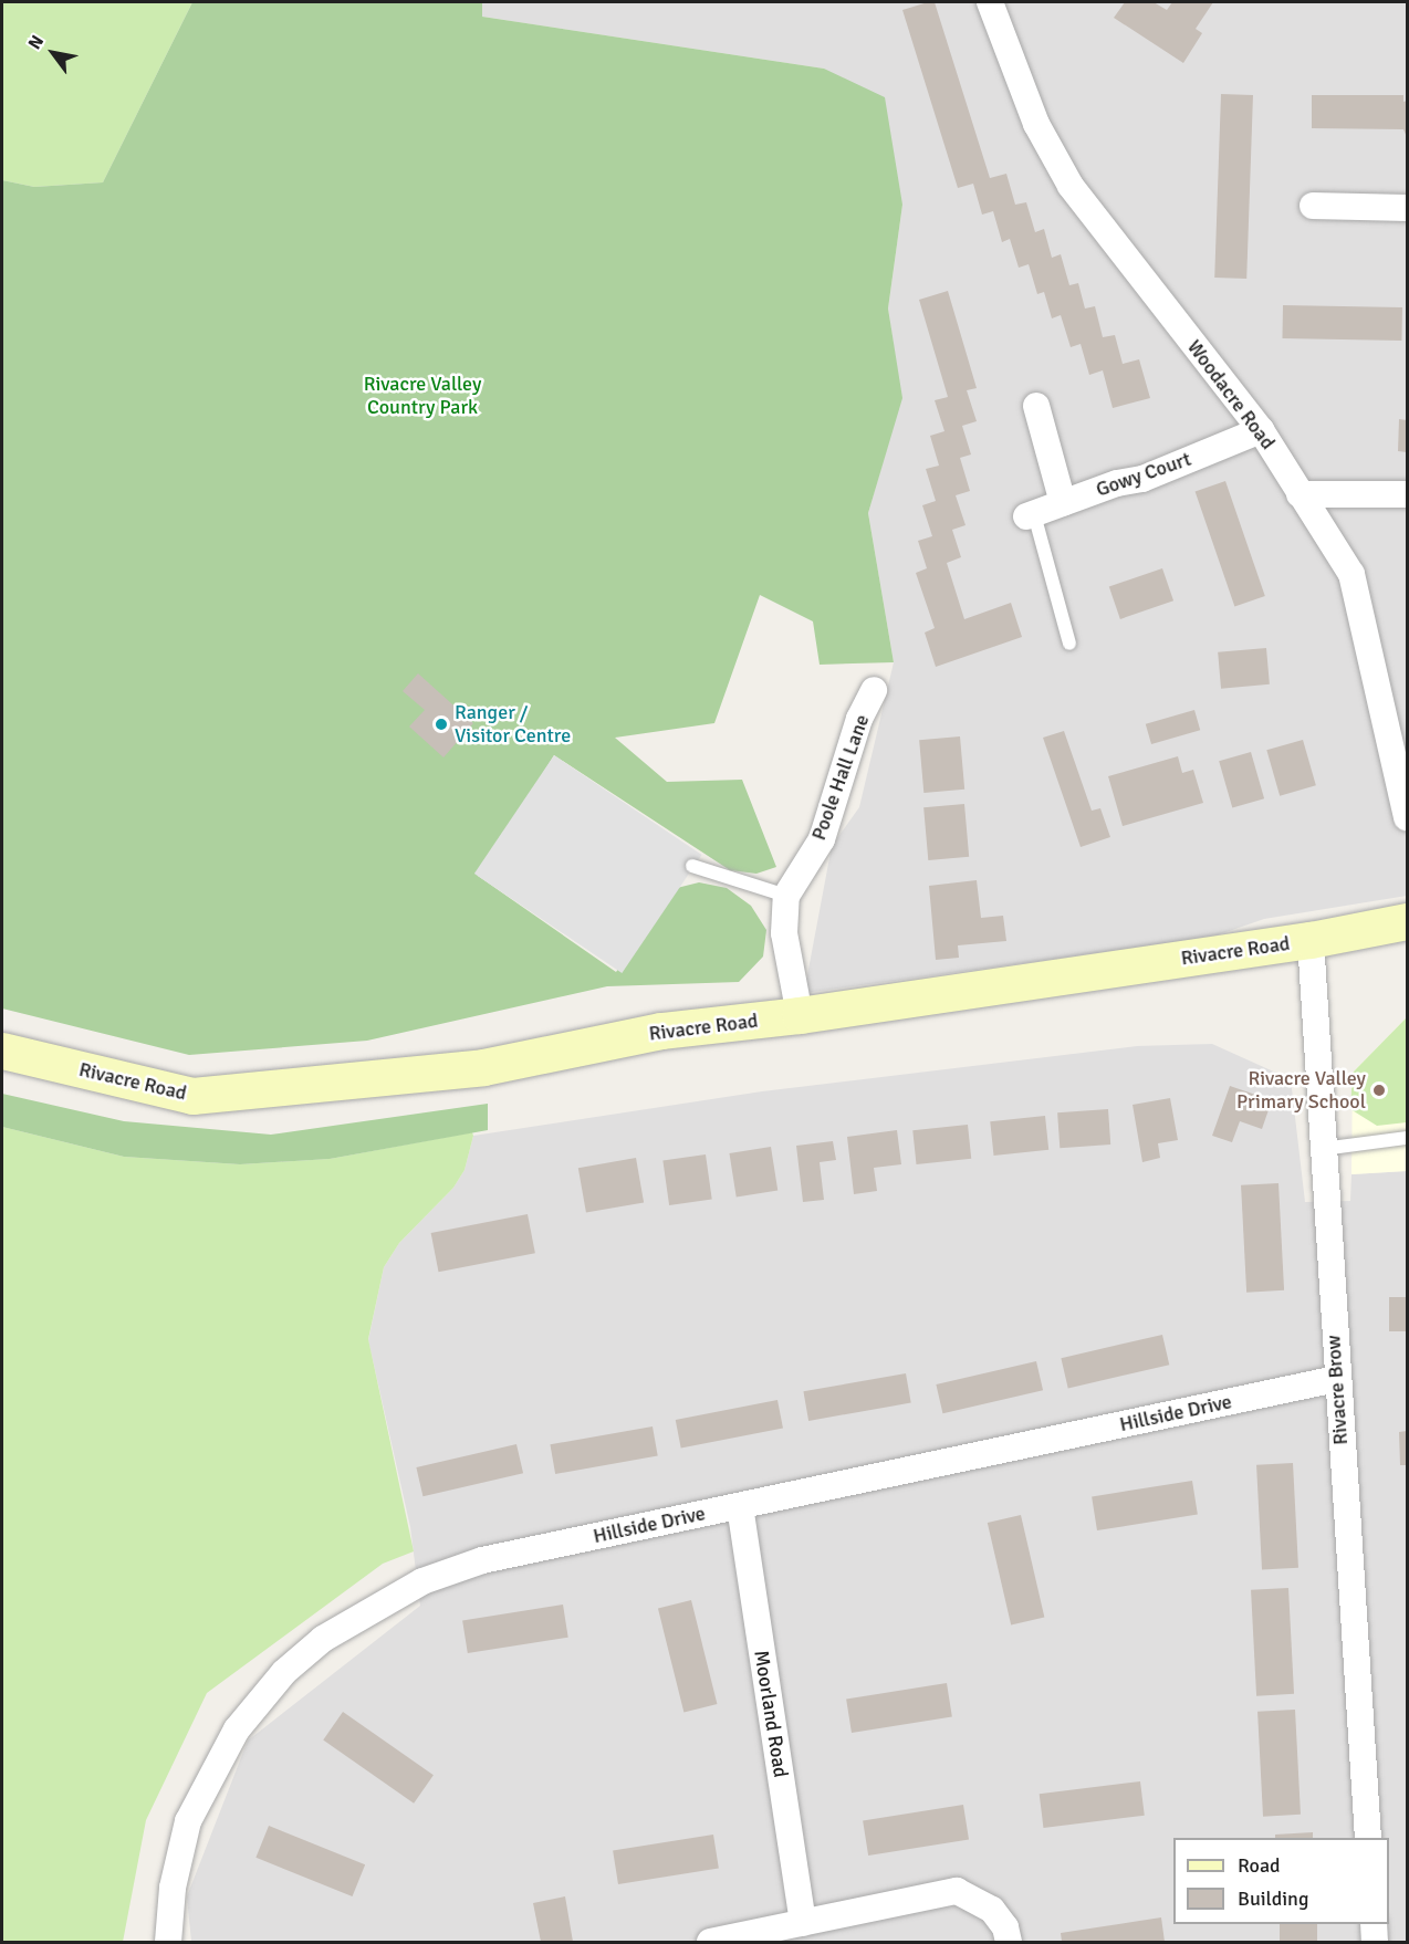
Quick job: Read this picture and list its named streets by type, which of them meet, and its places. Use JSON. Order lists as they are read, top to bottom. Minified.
{"streets":{"main road":["Rivacre Road"],"street":["Woodacre Road","Gowy Court","Poole Hall Lane","Rivacre Brow","Hillside Drive","Moorland Road"]},"crossings":[["Woodacre Road","Gowy Court"],["Poole Hall Lane","Rivacre Road"],["Rivacre Road","Rivacre Brow"],["Rivacre Brow","Hillside Drive"],["Hillside Drive","Moorland Road"]],"parks":["Rivacre Valley Country Park"],"places":["Ranger / Visitor Centre","Rivacre Valley Primary School"],"legend":["Road","Building"],"north":"top left"}
